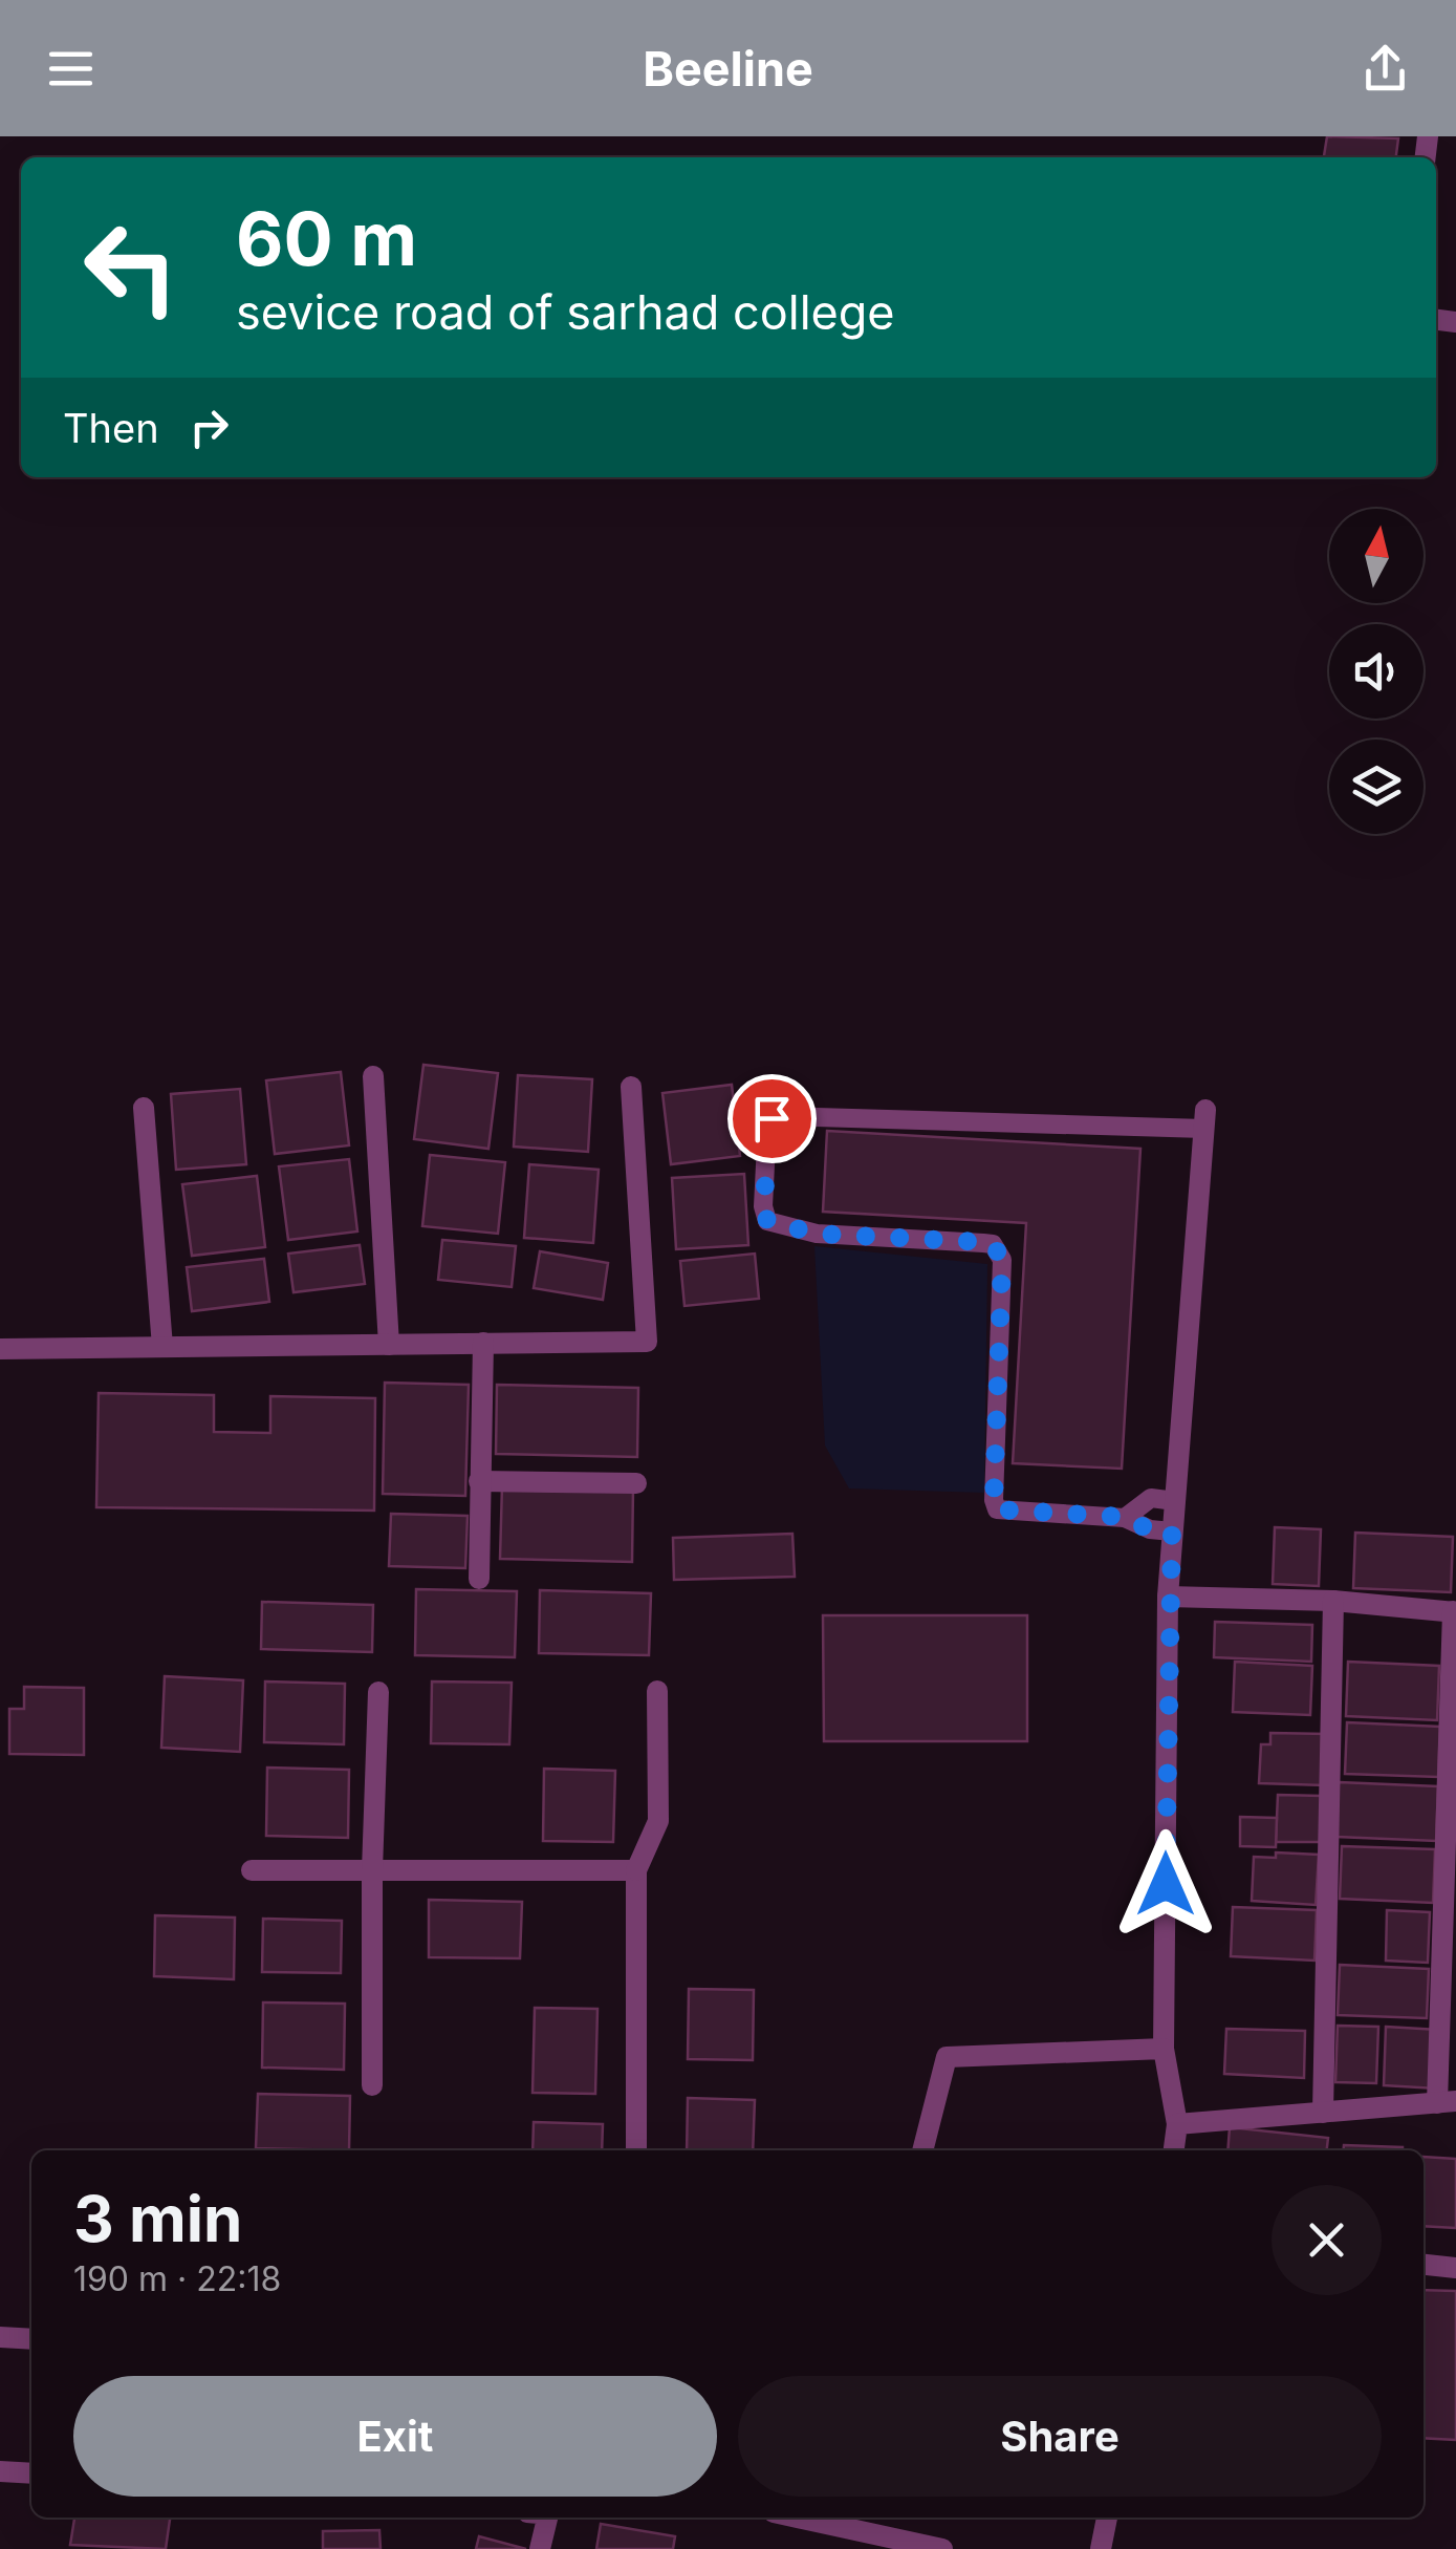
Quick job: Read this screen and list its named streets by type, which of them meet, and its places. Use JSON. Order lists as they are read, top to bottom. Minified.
{"north":"top","page":{"header":"Beeline","turn":["60 m","sevice road of sarhad college"],"then":"Then","heading":["3 min","190 m · 22:18"],"buttons":["Exit","Share"]}}
